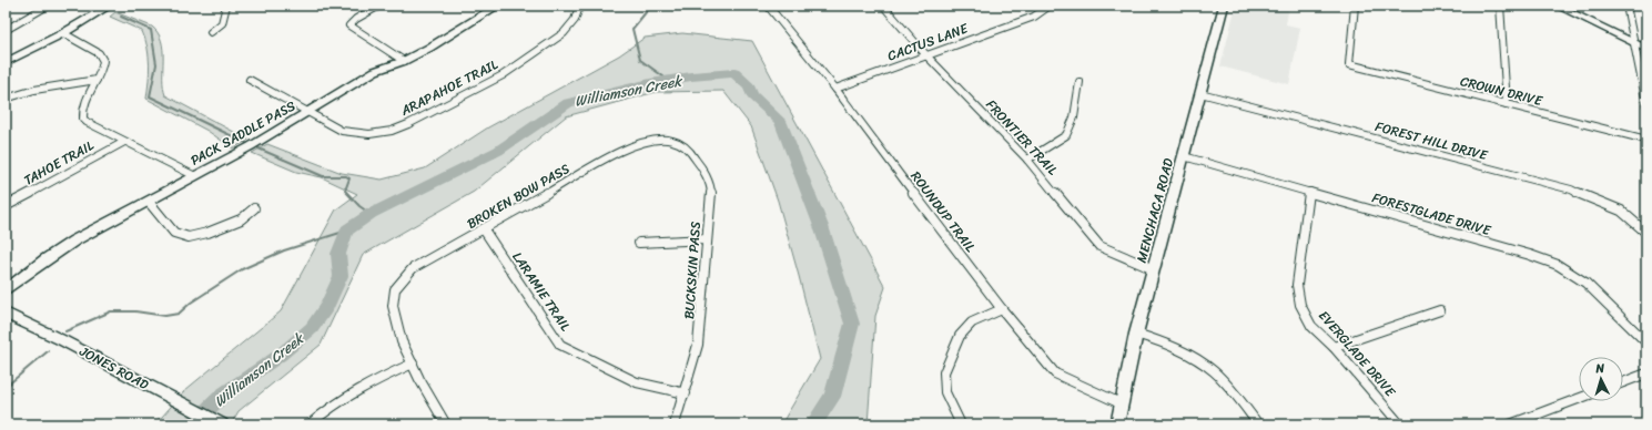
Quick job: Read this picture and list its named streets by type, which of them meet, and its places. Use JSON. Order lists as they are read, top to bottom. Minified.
{"streets":{"street":["CACTUS LANE","ARAPAHOE TRAIL","CROWN DRIVE","PACK SADDLE PASS","FRONTIER TRAIL","FOREST HILL DRIVE","TAHOE TRAIL","BROKEN BOW PASS","MENCHACA ROAD","ROUNDUP TRAIL","FORESTGLADE DRIVE","BUCKSKIN PASS","LARAMIE TRAIL","EVERGLADE DRIVE","JONES ROAD"]},"crossings":[["CACTUS LANE","FRONTIER TRAIL"],["CACTUS LANE","ROUNDUP TRAIL"],["ARAPAHOE TRAIL","PACK SADDLE PASS"],["FRONTIER TRAIL","MENCHACA ROAD"],["FOREST HILL DRIVE","MENCHACA ROAD"],["BROKEN BOW PASS","BUCKSKIN PASS"],["BROKEN BOW PASS","LARAMIE TRAIL"],["MENCHACA ROAD","ROUNDUP TRAIL"],["MENCHACA ROAD","FORESTGLADE DRIVE"],["FORESTGLADE DRIVE","EVERGLADE DRIVE"],["BUCKSKIN PASS","LARAMIE TRAIL"]],"water":["Williamson Creek"],"north":"top"}
